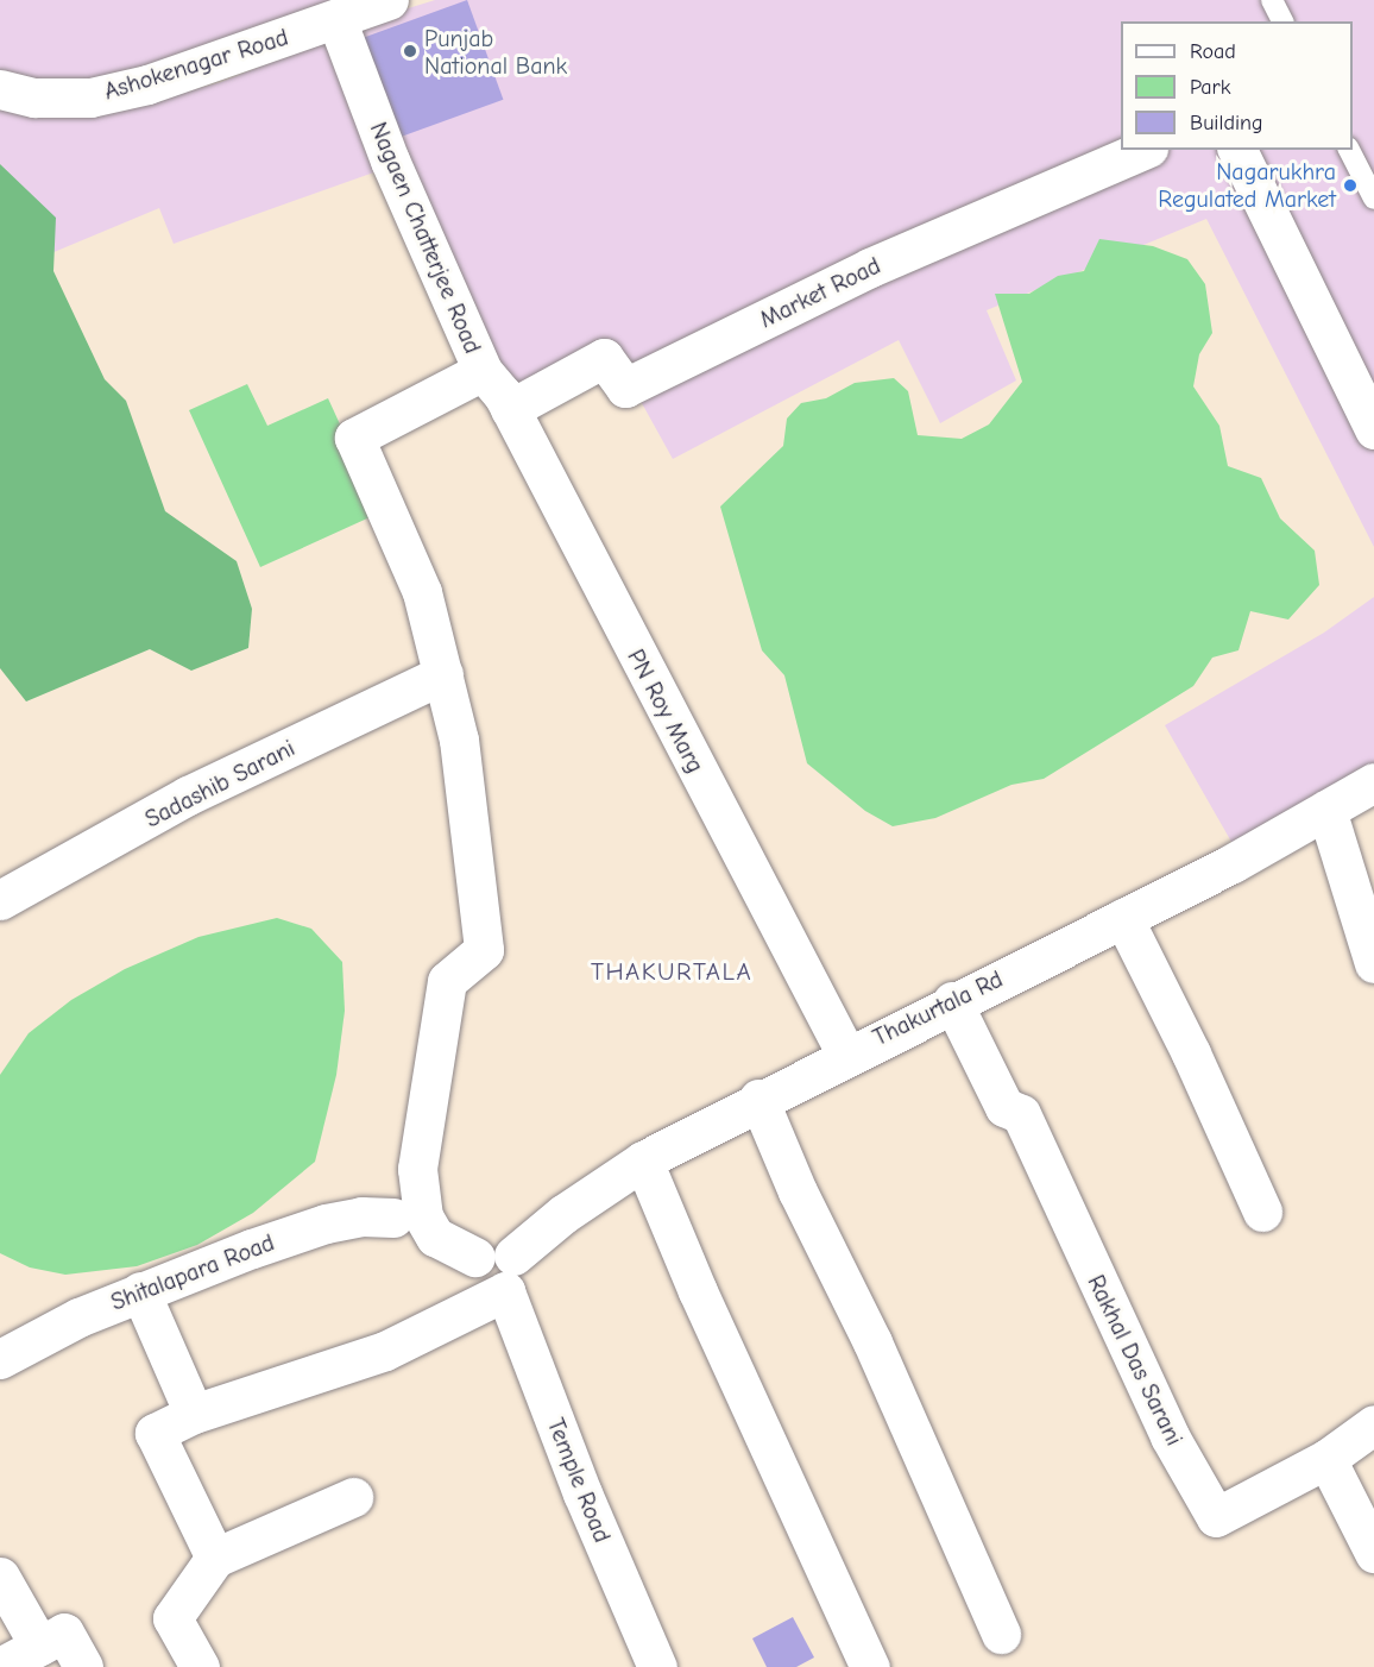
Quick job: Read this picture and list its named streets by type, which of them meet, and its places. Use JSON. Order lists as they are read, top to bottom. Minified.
{"streets":{"street":["Ashokenagar Road","Nagaen Chatterjee Road","Market Road","PN Roy Marg","Sadashib Sarani","Thakurtala Rd","Shitalapara Road","Rakhal Das Sarani","Temple Road"]},"crossings":[["Ashokenagar Road","Nagaen Chatterjee Road"],["Nagaen Chatterjee Road","PN Roy Marg"],["Nagaen Chatterjee Road","Sadashib Sarani"],["Nagaen Chatterjee Road","Thakurtala Rd"],["Nagaen Chatterjee Road","Shitalapara Road"],["Nagaen Chatterjee Road","Temple Road"],["Market Road","PN Roy Marg"],["PN Roy Marg","Thakurtala Rd"],["Thakurtala Rd","Rakhal Das Sarani"],["Thakurtala Rd","Temple Road"]],"districts":["THAKURTALA"],"places":["Punjab National Bank","Nagarukhra Regulated Market"],"legend":["Road","Park","Building"]}
